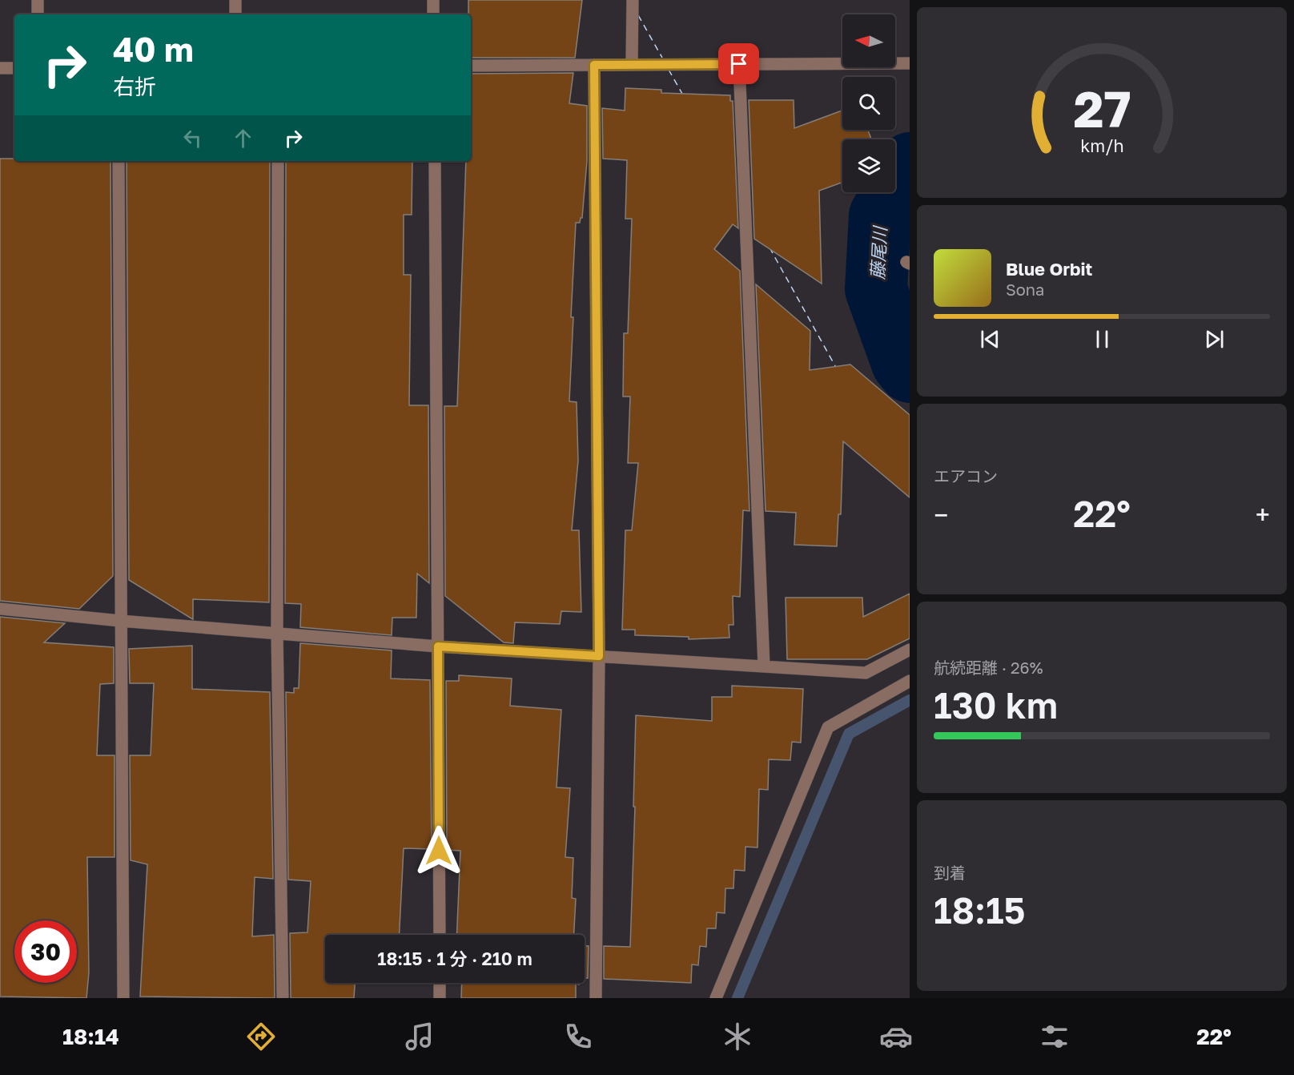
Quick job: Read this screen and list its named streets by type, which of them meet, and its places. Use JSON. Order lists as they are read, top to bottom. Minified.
{"water":["藤尾川"],"north":"left","page":{"turn":["40 m","右折"],"song":["Blue Orbit","Sona"],"tile":["エアコン",["航続距離 · 26%","130 km"],["到着","18:15"]],"heat":["−","22°","+"],"limit":"30","trip":"18:15 · 1 分 · 210 m","tabs":["18:14","22°"],"gauge":["27","km/h"]}}
